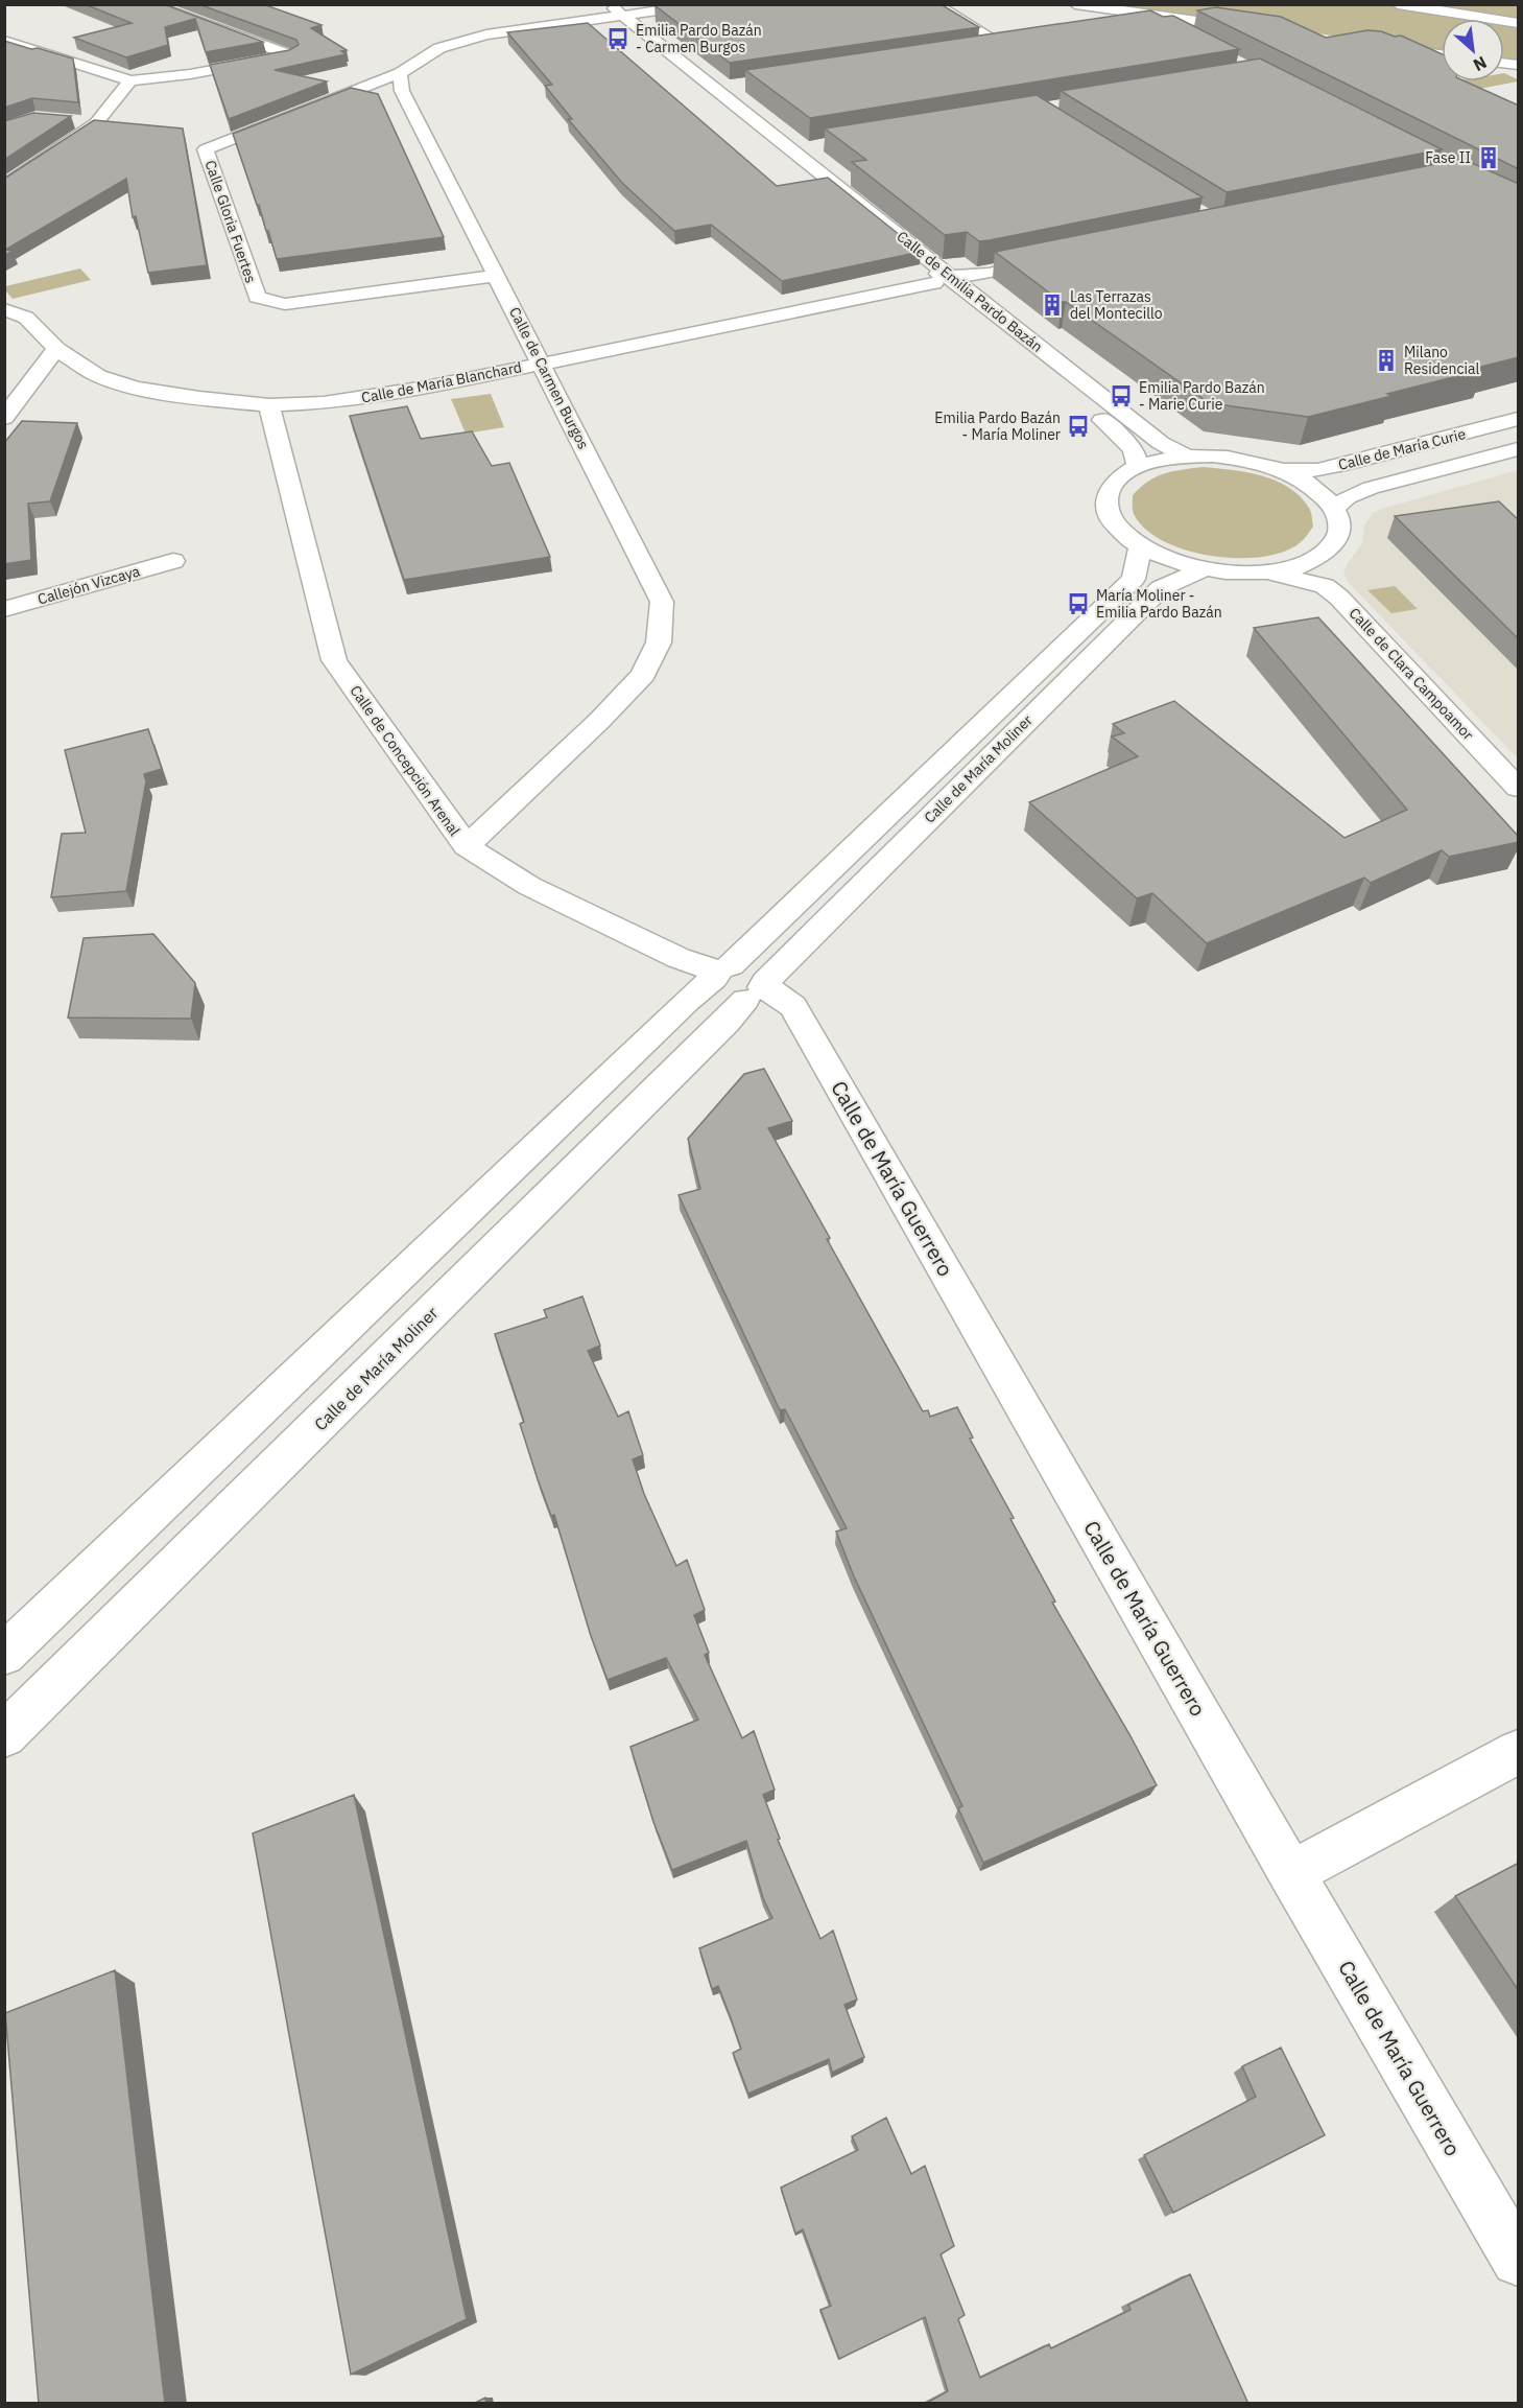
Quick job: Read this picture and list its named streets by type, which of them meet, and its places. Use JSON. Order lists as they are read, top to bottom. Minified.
{"streets":{"street":["Calle Gloria Fuertes","Calle de Emilia Pardo Bazán","Calle de Carmen Burgos","Calle de María Blanchard","Calle de María Curie","Callejón Vizcaya","Calle de Clara Campoamor","Calle de Concepción Arenal","Calle de María Moliner","Calle de María Guerrero"]},"crossings":[["Calle Gloria Fuertes","Calle de Carmen Burgos"],["Calle de Emilia Pardo Bazán","Calle de María Blanchard"],["Calle de Carmen Burgos","Calle de María Blanchard"],["Calle de Carmen Burgos","Calle de Concepción Arenal"],["Calle de María Blanchard","Calle de Concepción Arenal"],["Calle de Concepción Arenal","Calle de María Moliner"],["Calle de Concepción Arenal","Calle de María Guerrero"],["Calle de María Moliner","Calle de María Guerrero"]],"places":{"bus stop":["Emilia Pardo Bazán - Carmen Burgos","Emilia Pardo Bazán - Marie Curie","Emilia Pardo Bazán - María Moliner","María Moliner - Emilia Pardo Bazán"],"building":["Fase II","Las Terrazas del Montecillo","Milano Residencial"]},"north":"bottom right"}
